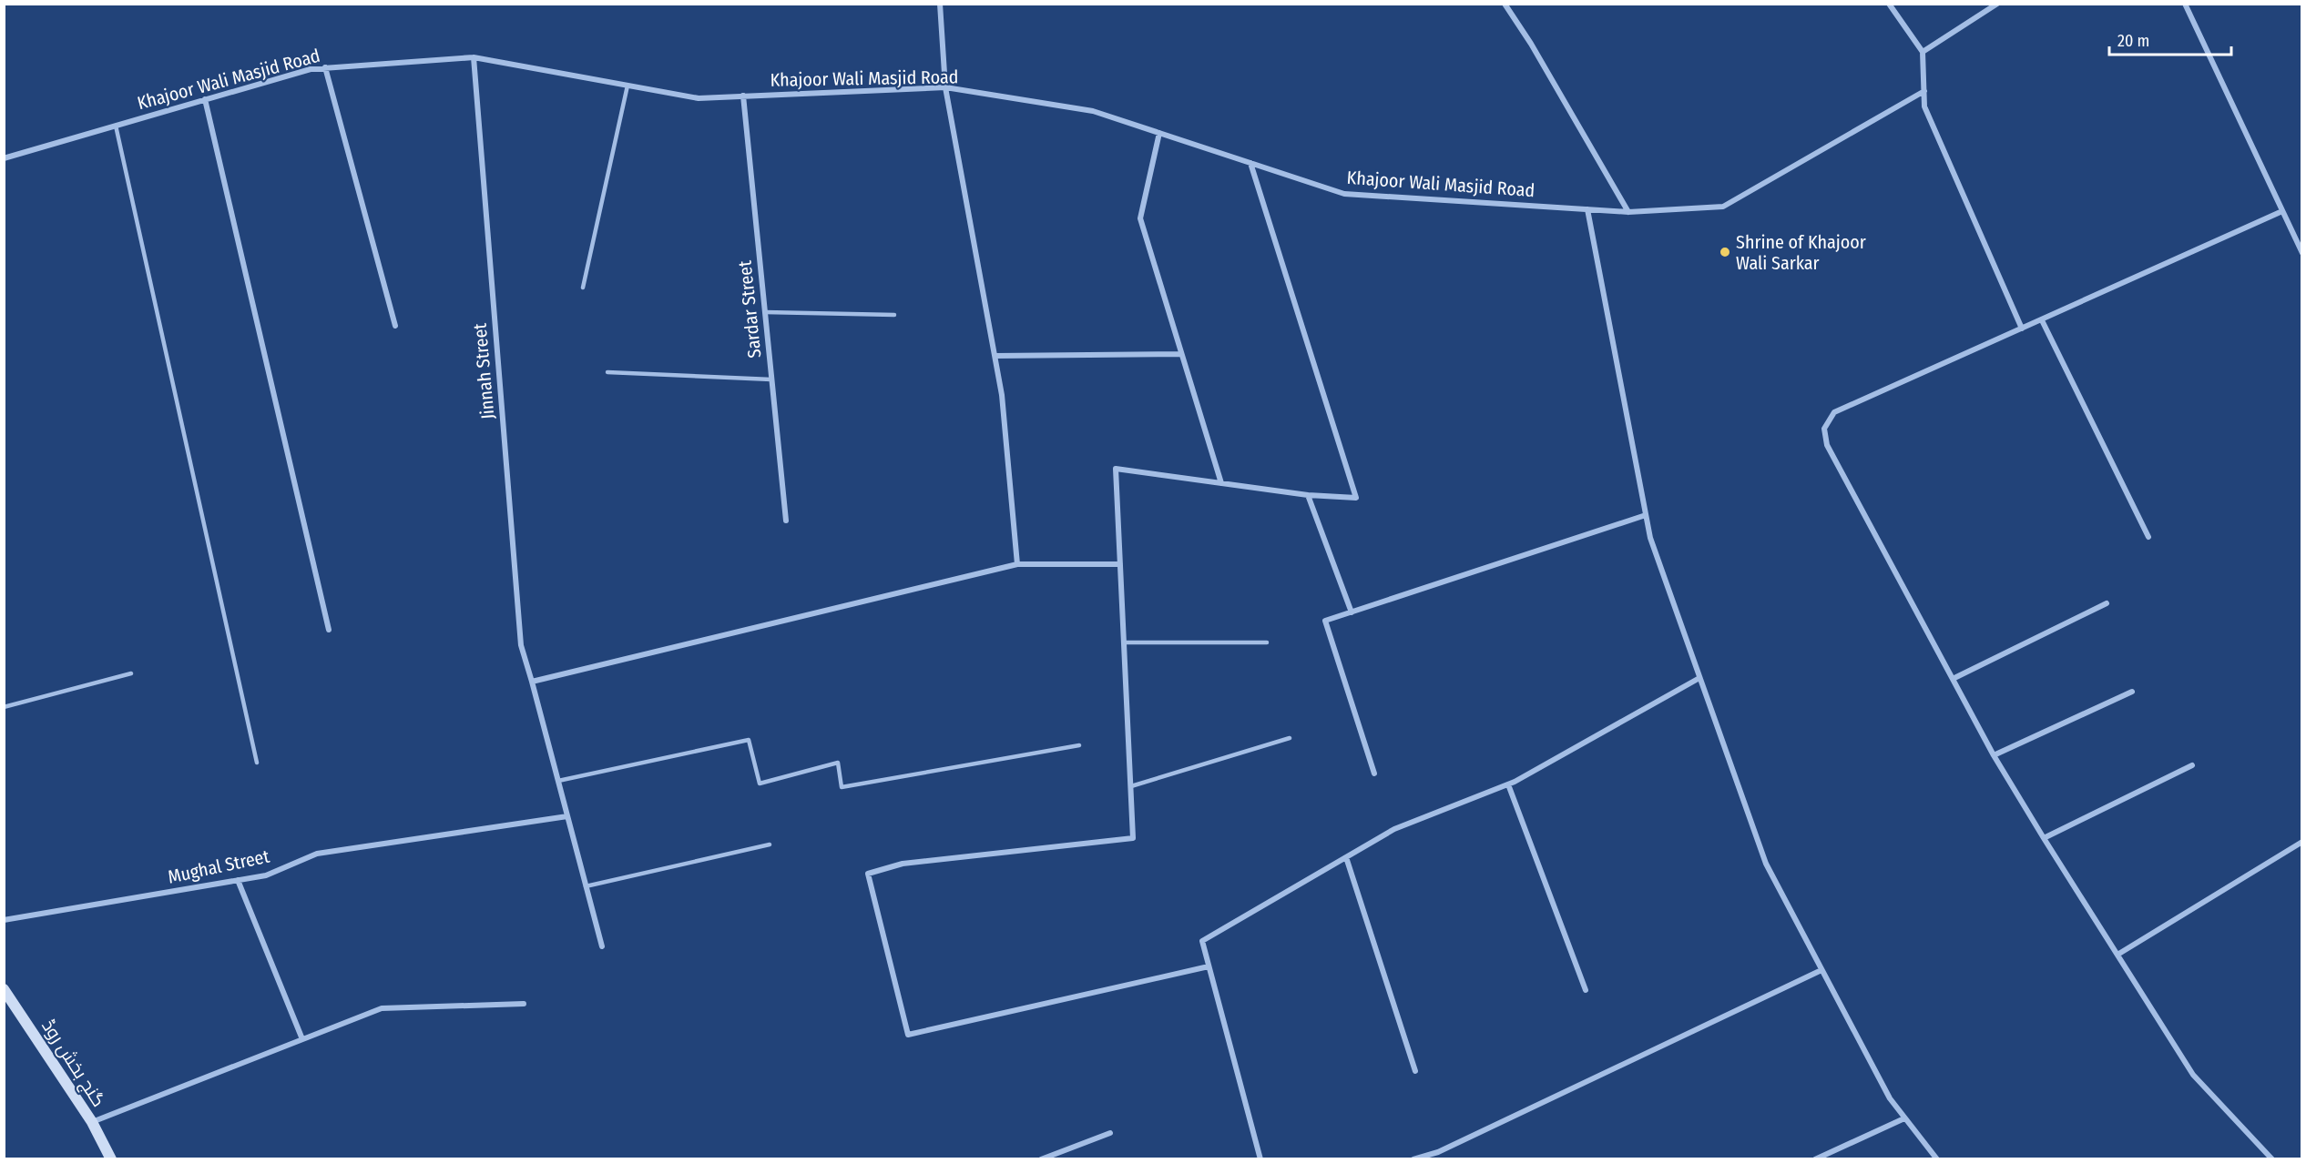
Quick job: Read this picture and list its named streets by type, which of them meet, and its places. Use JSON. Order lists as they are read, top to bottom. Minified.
{"streets":{"street":["Khajoor Wali Masjid Road","Sardar Street","Jinnah Street","Mughal Street","گنج بخش روڈ"]},"crossings":[["Khajoor Wali Masjid Road","Sardar Street"],["Khajoor Wali Masjid Road","Jinnah Street"],["Jinnah Street","Mughal Street"]],"places":["Shrine of Khajoor Wali Sarkar"],"scale_bar":"20 m"}
